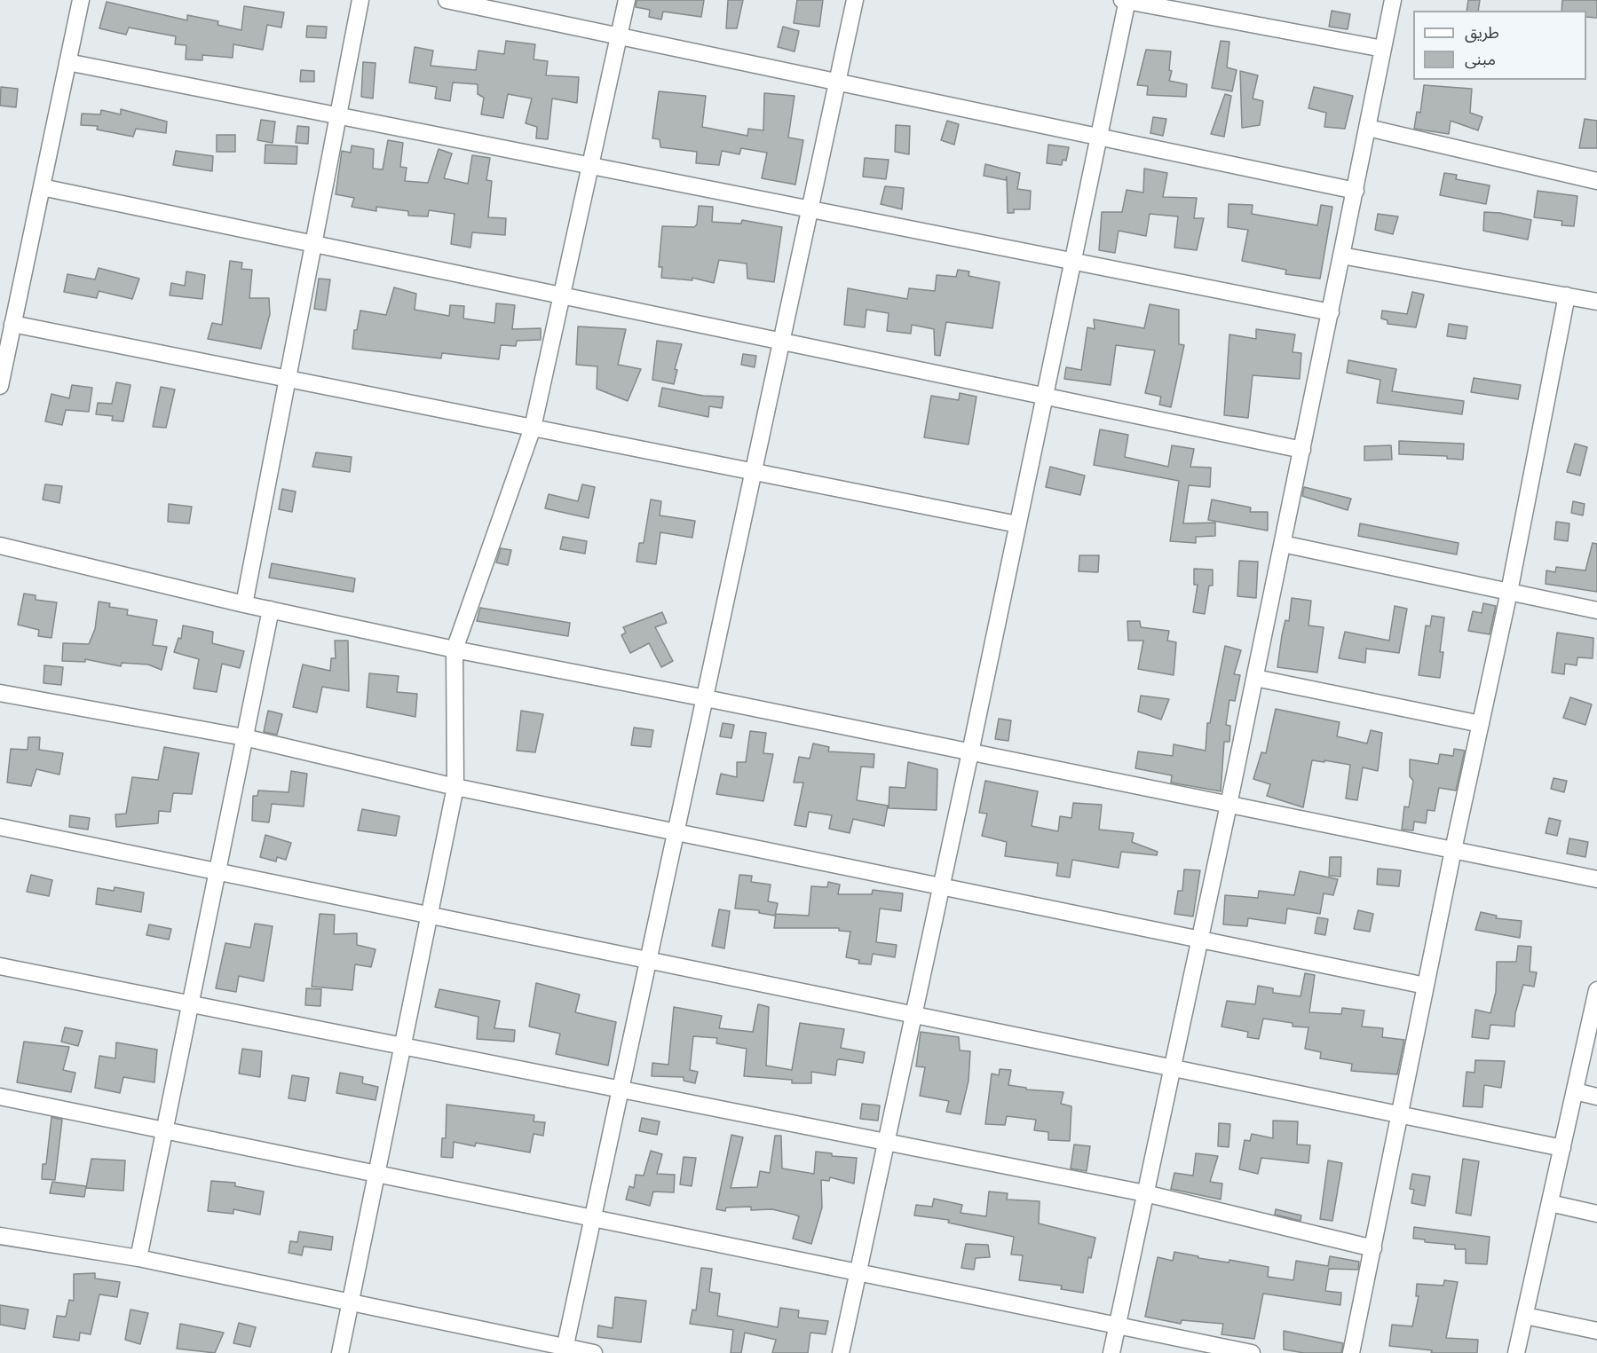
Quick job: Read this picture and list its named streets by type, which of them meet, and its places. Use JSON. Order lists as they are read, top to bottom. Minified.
{"legend":["طريق","مبنى"]}
